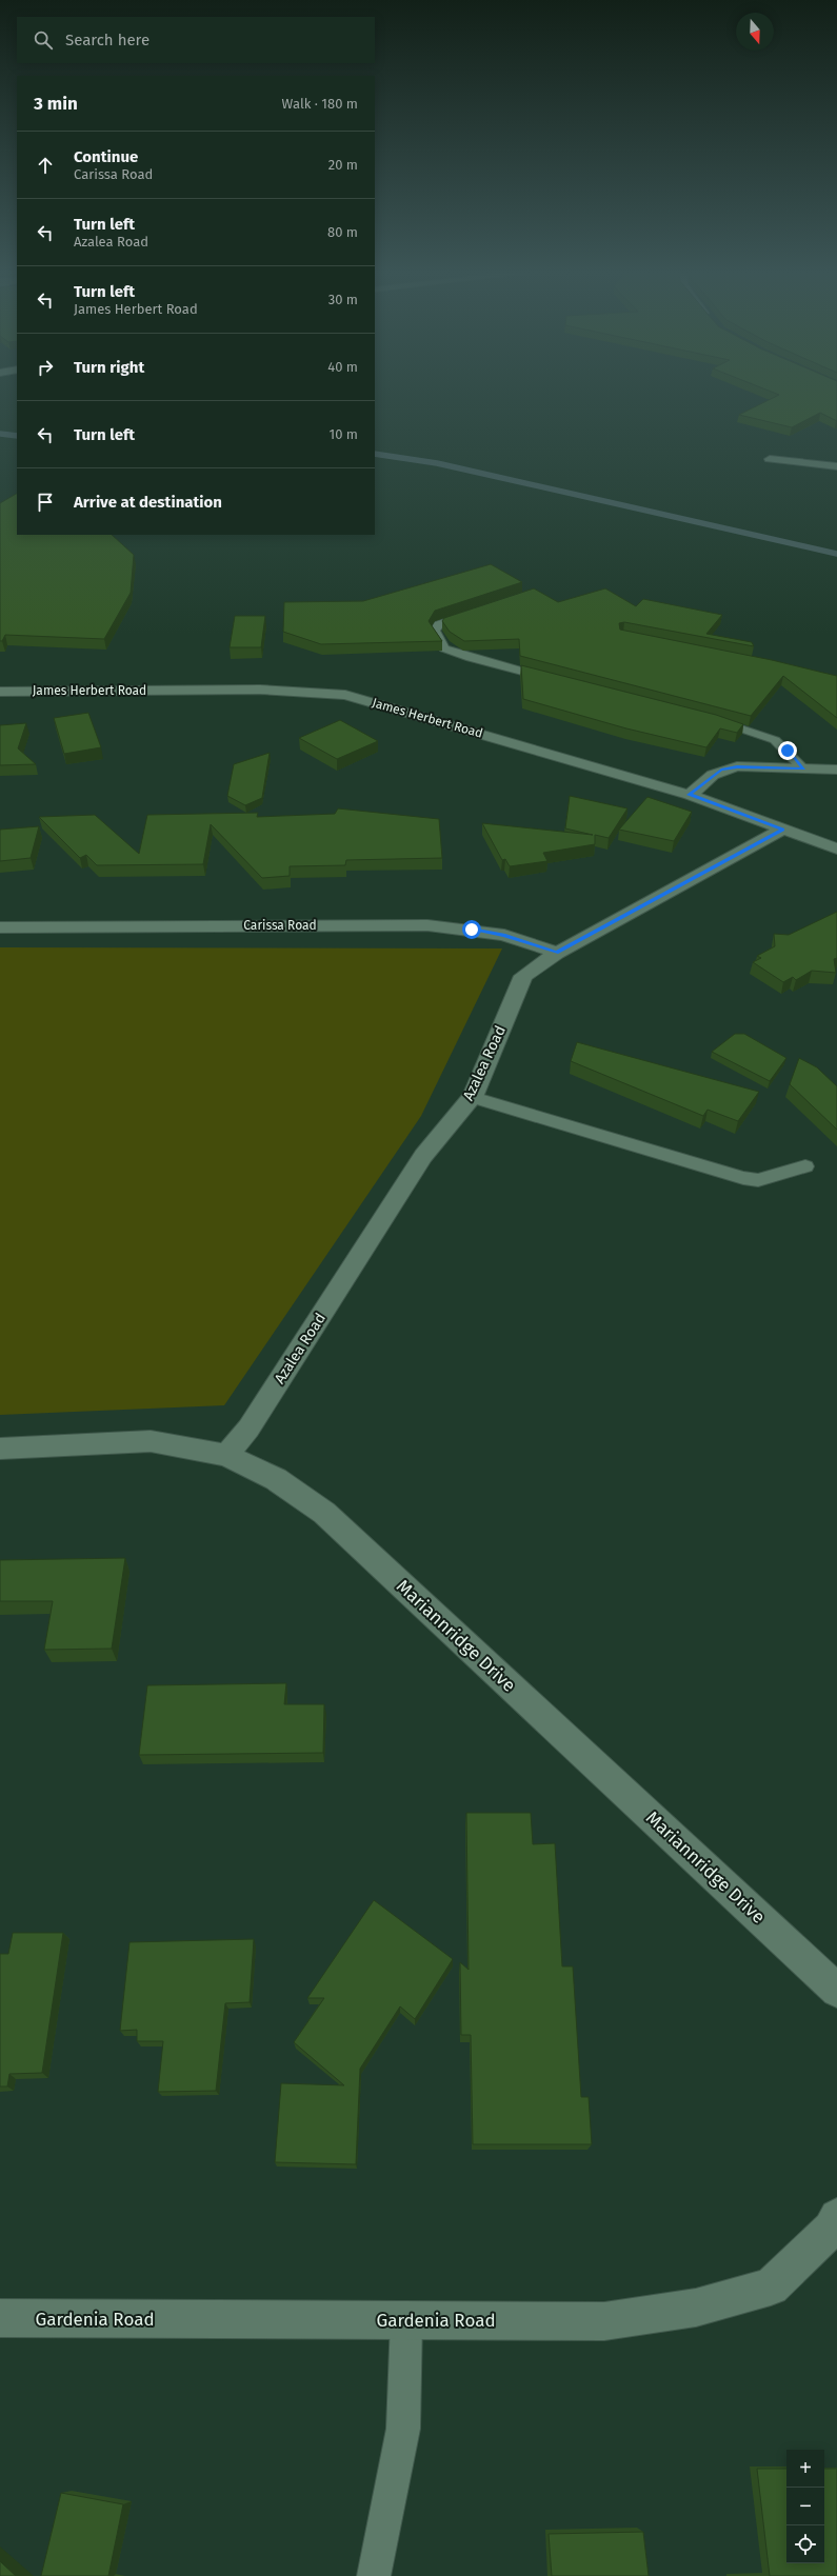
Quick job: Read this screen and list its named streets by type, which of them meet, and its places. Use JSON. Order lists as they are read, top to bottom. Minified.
{"streets":{"street":["James Herbert Road","Carissa Road","Azalea Road","Mariannridge Drive","Gardenia Road"]},"crossings":[["James Herbert Road","Azalea Road"],["Carissa Road","Azalea Road"],["Azalea Road","Mariannridge Drive"]],"north":"bottom","page":{"search":"Search here","heading":["3 min","Walk · 180 m"],"list":[["Continue","Carissa Road","20 m"],["Turn left","Azalea Road","80 m"],["Turn left","James Herbert Road","30 m"],["Turn right","40 m"],["Turn left","10 m"],"Arrive at destination"],"map_buttons":["+","−"]}}
